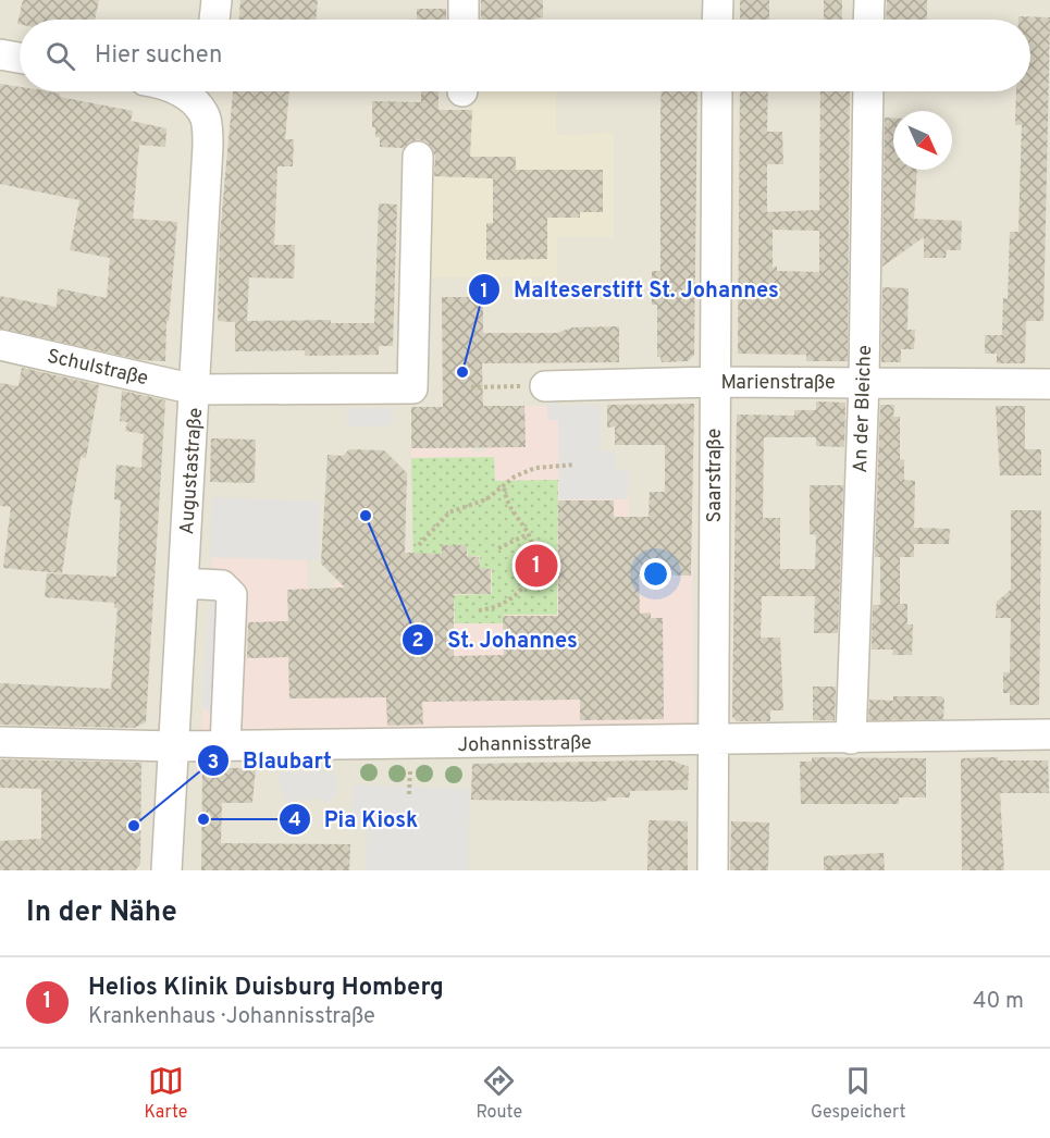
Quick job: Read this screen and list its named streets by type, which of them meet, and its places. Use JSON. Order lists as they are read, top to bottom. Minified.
{"streets":{"street":["Schulstraße","Marienstraße","An der Bleiche","Augustastraße","Saarstraße","Johannisstraße"]},"crossings":[["Schulstraße","Augustastraße"],["Marienstraße","An der Bleiche"],["Marienstraße","Saarstraße"],["An der Bleiche","Johannisstraße"],["Augustastraße","Johannisstraße"],["Saarstraße","Johannisstraße"]],"places":["Malteserstift St. Johannes","St. Johannes","Pia Kiosk","Blaubart"],"north":"bottom right","page":{"search":"Hier suchen","pins":"1","heading":"In der Nähe","list":[{"mark":"1","name":"Helios Klinik Duisburg Homberg","note":"Krankenhaus · Johannisstraße","value":"40 m"}],"nav":["Karte","Route","Gespeichert"]}}
